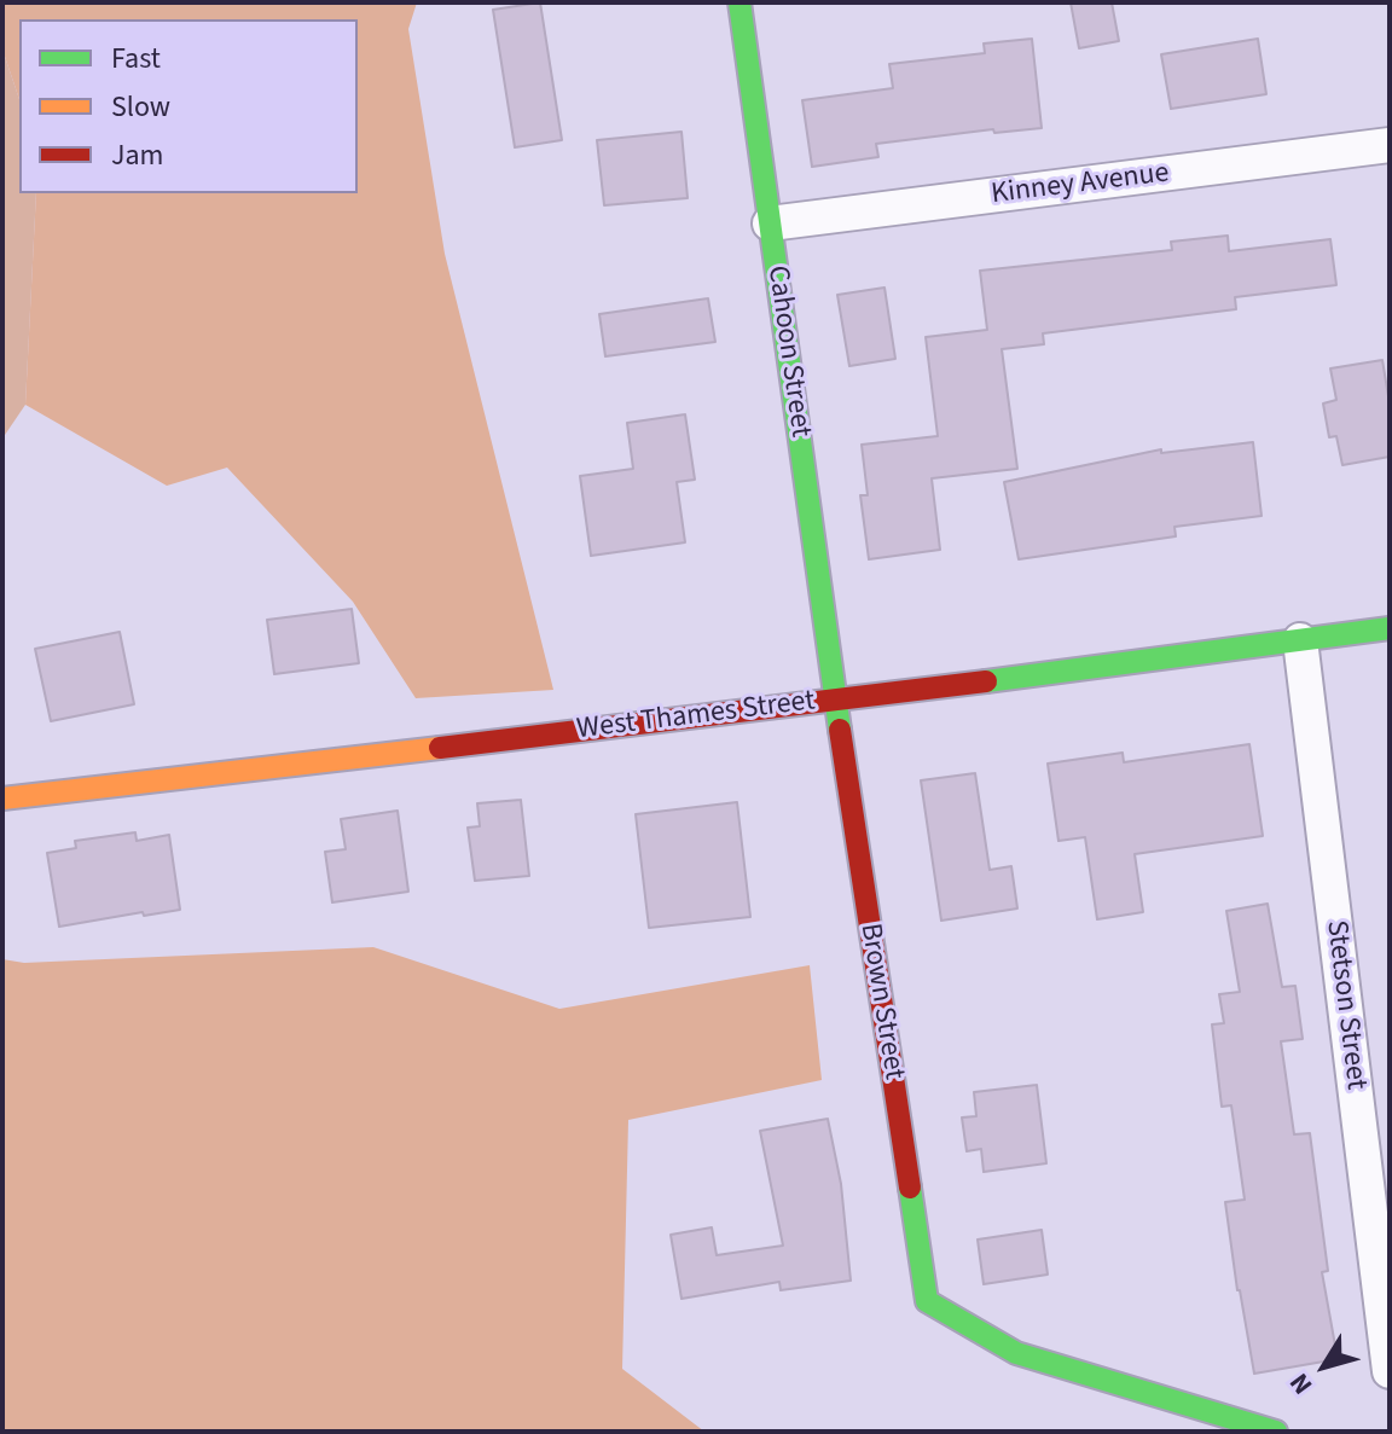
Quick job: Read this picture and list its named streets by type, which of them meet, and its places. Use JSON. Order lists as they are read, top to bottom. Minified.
{"streets":{"street":["Kinney Avenue","Cahoon Street","West Thames Street","Brown Street","Stetson Street"]},"crossings":[["Kinney Avenue","Cahoon Street"],["Cahoon Street","West Thames Street"],["Cahoon Street","Brown Street"],["West Thames Street","Brown Street"],["West Thames Street","Stetson Street"]],"legend":["Fast","Slow","Jam"],"north":"bottom left"}
